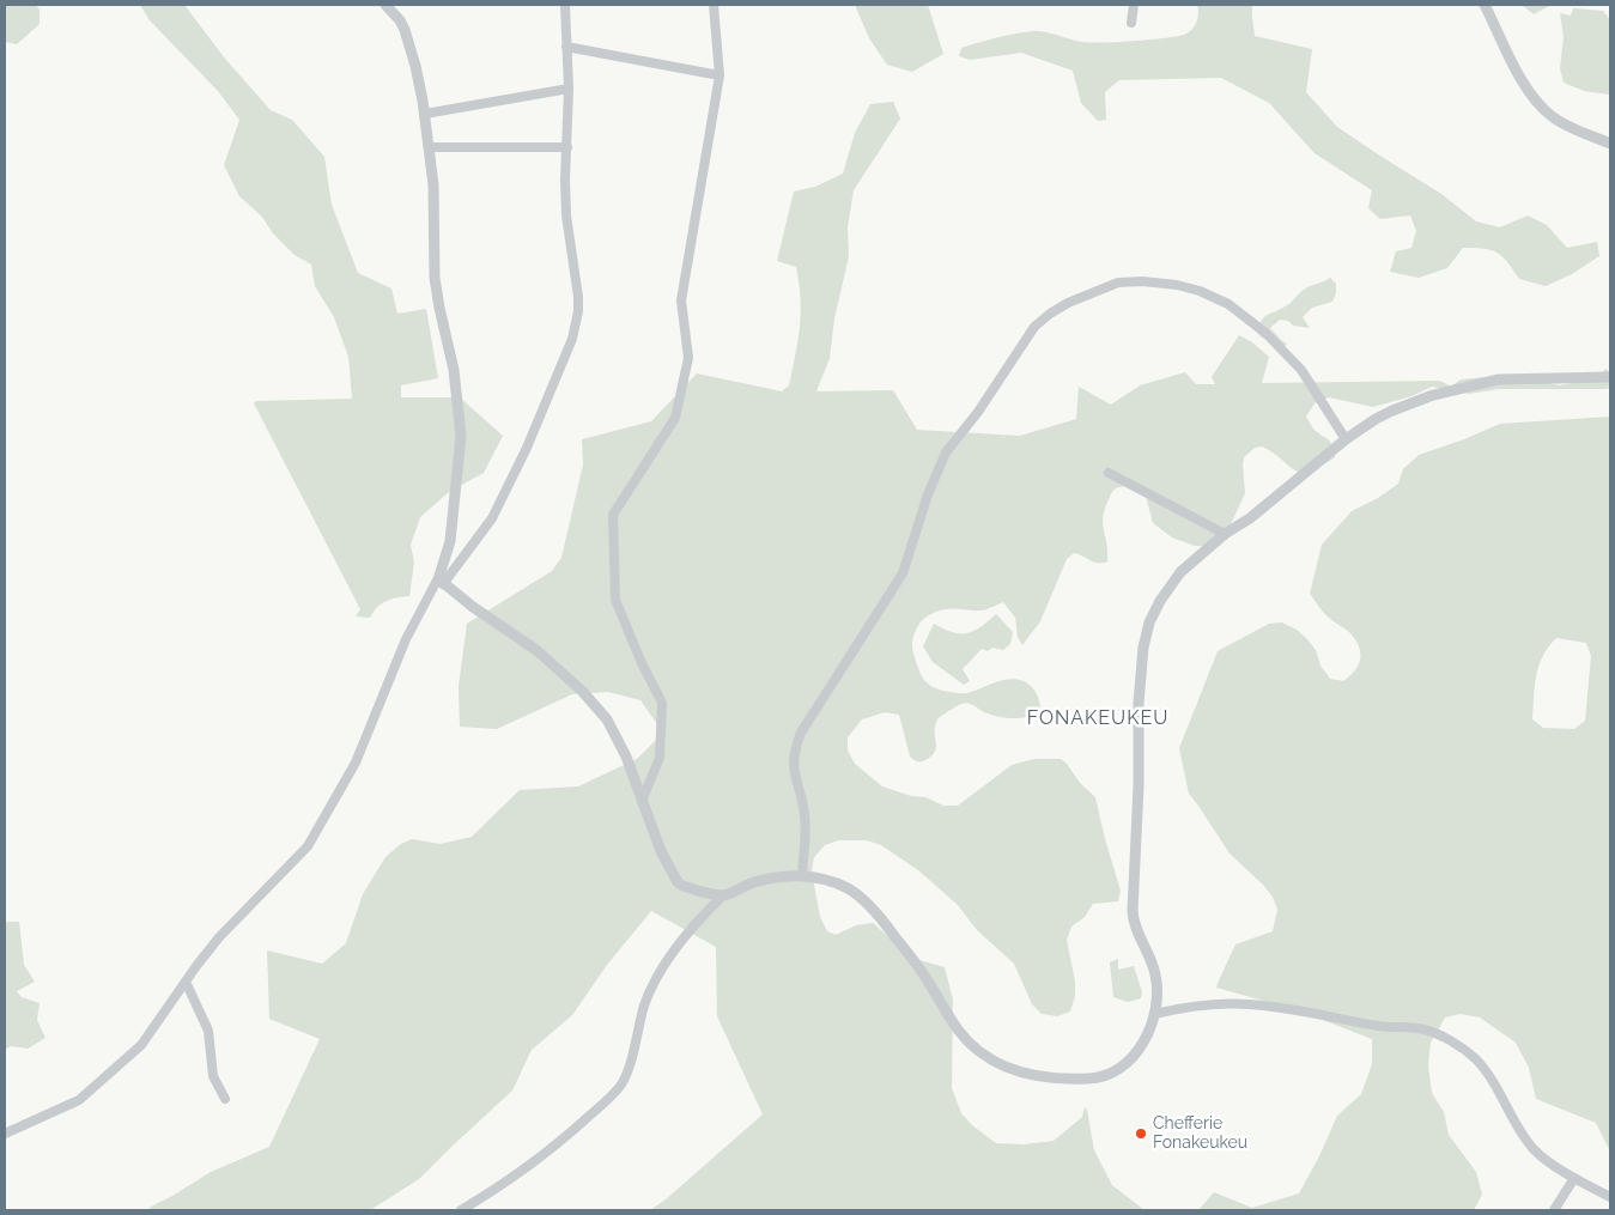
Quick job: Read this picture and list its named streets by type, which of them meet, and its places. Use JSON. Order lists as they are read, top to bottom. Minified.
{"districts":["FONAKEUKEU"],"places":["Chefferie Fonakeukeu"]}
